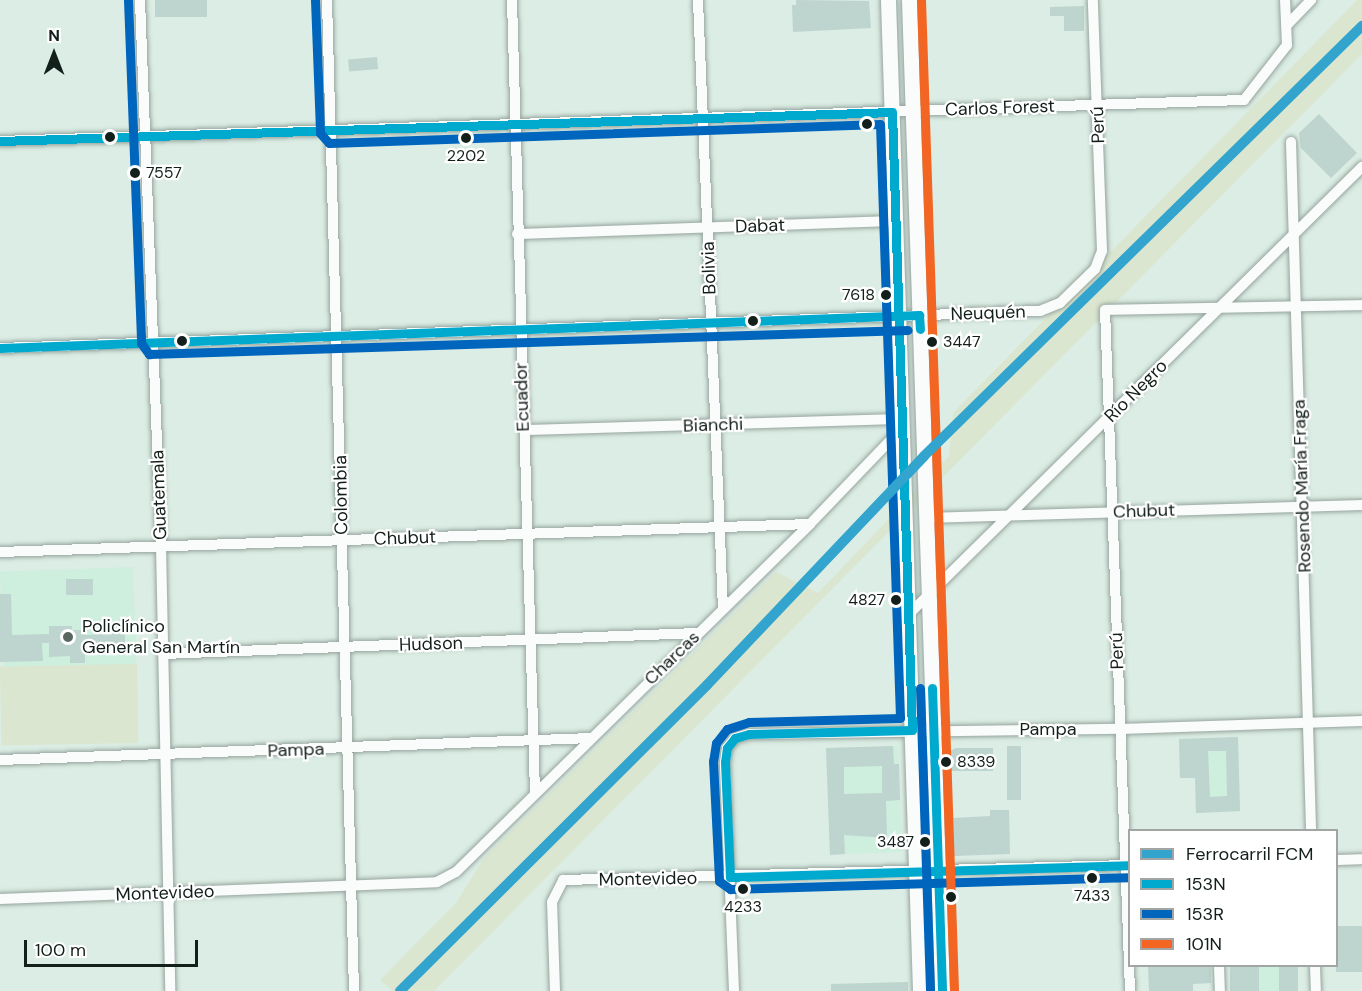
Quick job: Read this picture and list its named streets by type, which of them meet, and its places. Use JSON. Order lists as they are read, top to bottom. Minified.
{"streets":{"street":["Carlos Forest","Perú","Dabat","Bolivia","Neuquén","Río Negro","Ecuador","Bianchi","Rosendo María Fraga","Guatemala","Colombia","Chubut","Hudson","Charcas","Pampa","Montevideo"]},"crossings":[["Carlos Forest","Perú"],["Carlos Forest","Bolivia"],["Carlos Forest","Ecuador"],["Carlos Forest","Guatemala"],["Carlos Forest","Colombia"],["Perú","Neuquén"],["Perú","Río Negro"],["Perú","Chubut"],["Perú","Pampa"],["Perú","Montevideo"],["Dabat","Bolivia"],["Dabat","Ecuador"],["Bolivia","Neuquén"],["Bolivia","Bianchi"],["Bolivia","Chubut"],["Bolivia","Charcas"],["Neuquén","Ecuador"],["Neuquén","Guatemala"],["Neuquén","Colombia"],["Río Negro","Rosendo María Fraga"],["Río Negro","Chubut"],["Ecuador","Bianchi"],["Ecuador","Chubut"],["Ecuador","Hudson"],["Ecuador","Charcas"],["Ecuador","Pampa"],["Bianchi","Charcas"],["Rosendo María Fraga","Chubut"],["Rosendo María Fraga","Pampa"],["Guatemala","Chubut"],["Guatemala","Hudson"],["Guatemala","Pampa"],["Guatemala","Montevideo"],["Colombia","Chubut"],["Colombia","Hudson"],["Colombia","Pampa"],["Colombia","Montevideo"],["Chubut","Charcas"],["Hudson","Charcas"],["Charcas","Pampa"],["Charcas","Montevideo"],["Pampa","Montevideo"]],"places":["2202","7557","7618","3447","4827","Policlínico General San Martín","8339","3487","7433","4233"],"lines":["transit line 153R","transit line 101N","rail line FCM","transit line 153N"],"legend":["Ferrocarril FCM","153N","153R","101N"],"scale_bar":"100 m","north":"top"}
